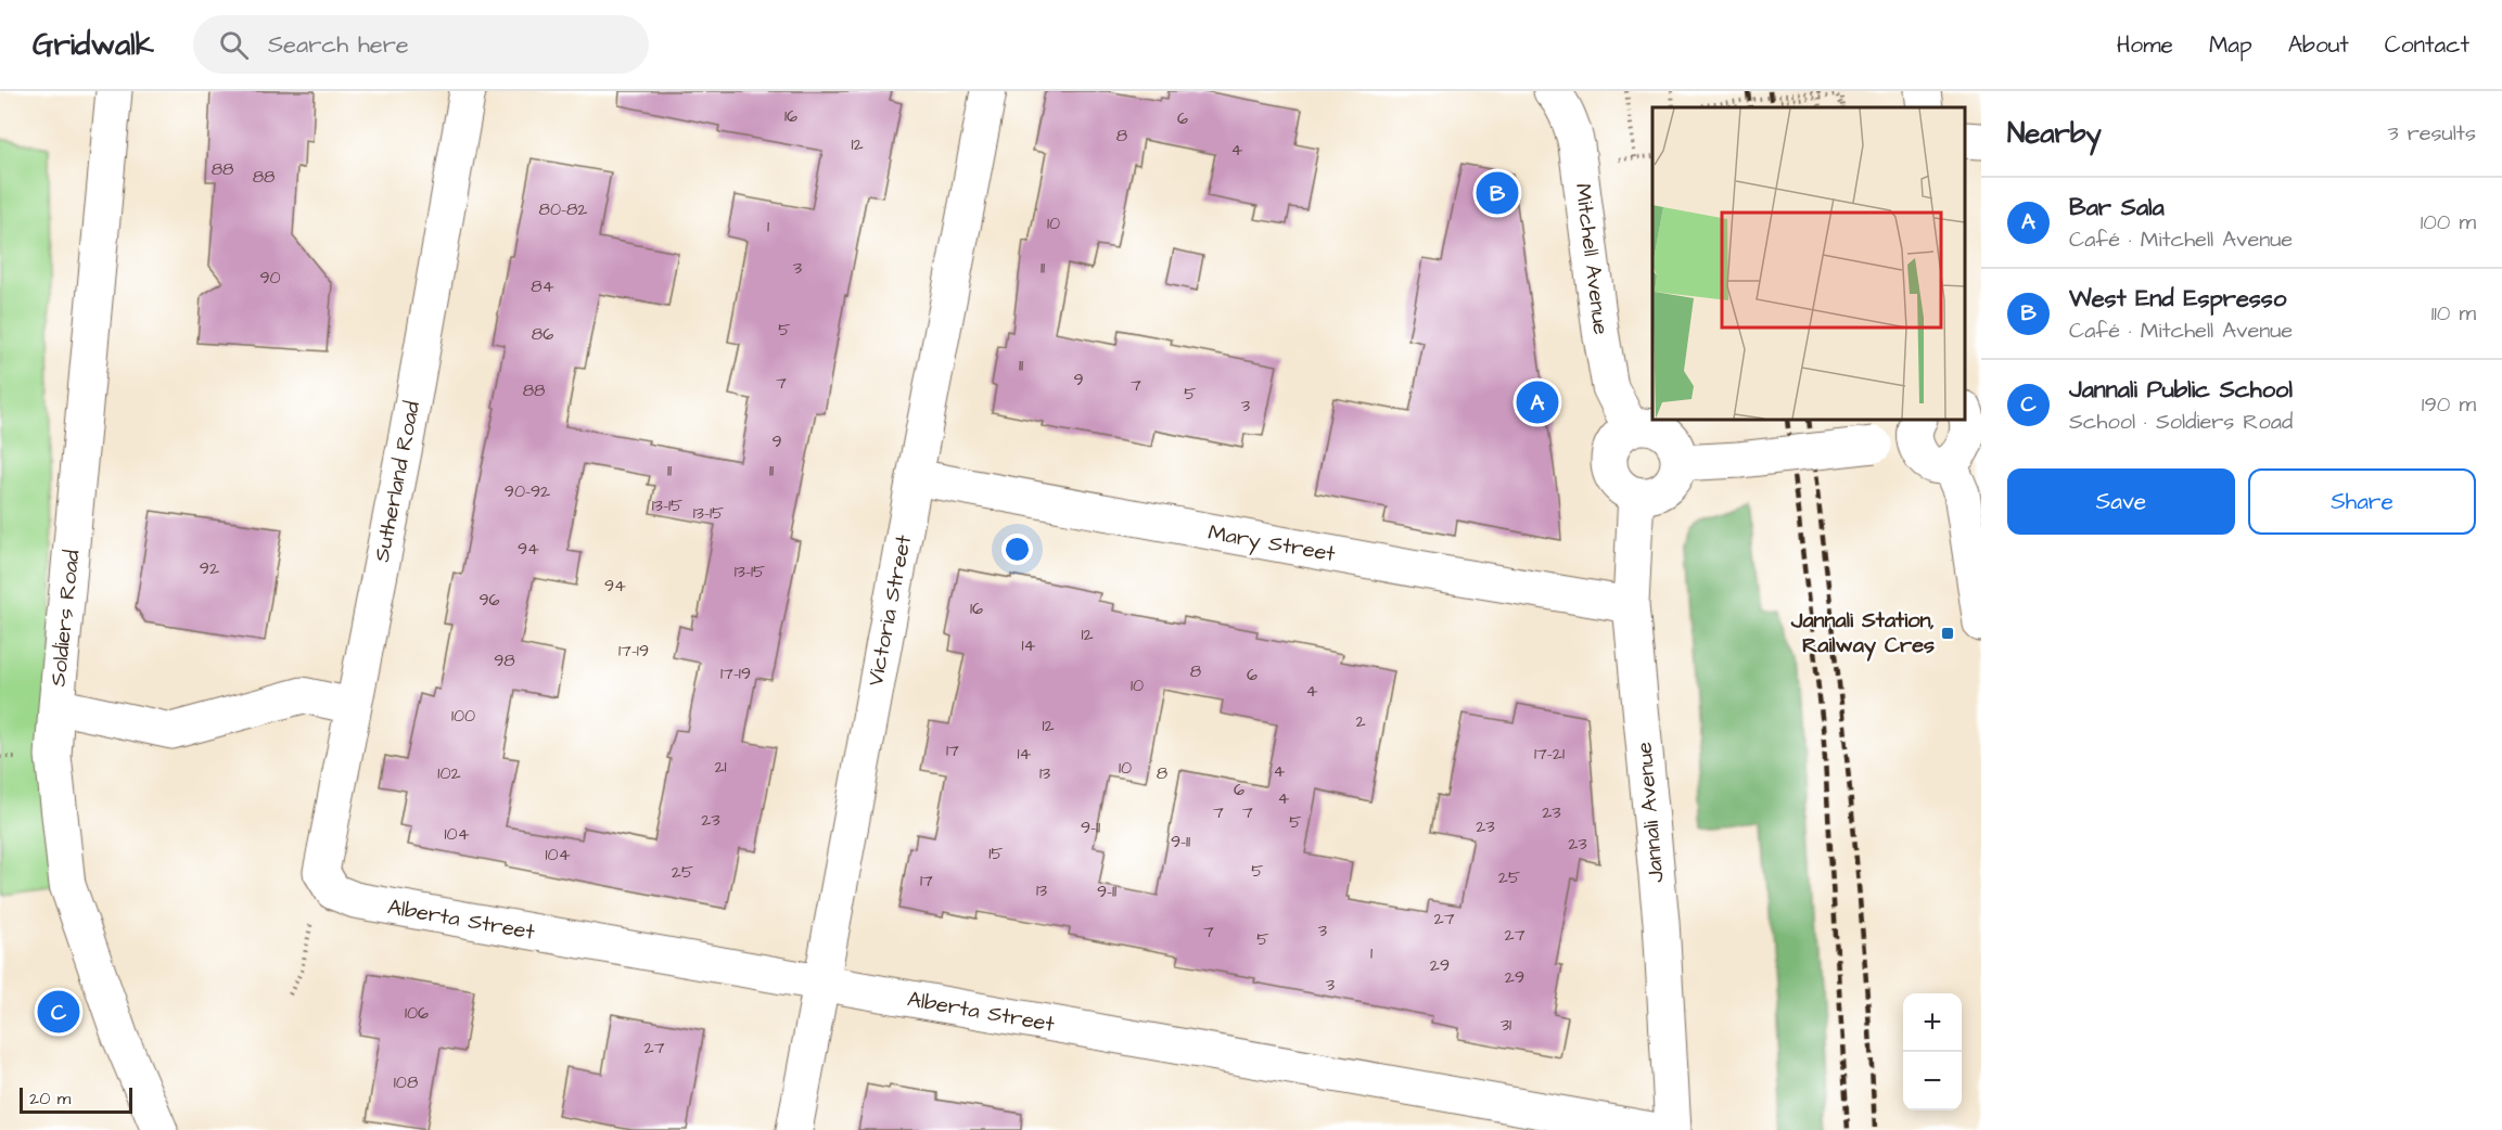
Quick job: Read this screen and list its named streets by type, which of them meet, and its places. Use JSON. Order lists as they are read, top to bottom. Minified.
{"streets":{"street":["Mitchell Avenue","Sutherland Road","Mary Street","Victoria Street","Soldiers Road","Jannali Avenue","Alberta Street"]},"crossings":[["Mitchell Avenue","Jannali Avenue"],["Sutherland Road","Alberta Street"],["Mary Street","Victoria Street"],["Mary Street","Jannali Avenue"],["Victoria Street","Alberta Street"]],"places":{"transit":["Jannali Station, Railway Cres"]},"house_numbers":["16","6","8","12","4","88","88","80-82","10","1","3","11","90","84","5","86","11","9","7","7","88","5","3","9","11","11","90-92","13-15","13-15","94","92","13-15","94","96","16","12","14","17-19","98","8","17-19","6","10","4","100","2","12","17","14","17-21","21","10","4","102","13","8","6","4","7","7","23","23","5","23","9-11","104","9-11","23","15","104","5","25","25","17","13","9-11","27","3","7","27","5","1","29","29","3","106","31","27","108"],"scale_bar":"20 m","page":{"header":"Gridwalk","search":"Search here","nav":["Home","Map","About","Contact"],"heading":["Nearby","3 results"],"pins":["B","A","C"],"list":[{"mark":"A","name":"Bar Sala","note":"Café · Mitchell Avenue","value":"100 m"},{"mark":"B","name":"West End Espresso","note":"Café · Mitchell Avenue","value":"110 m"},{"mark":"C","name":"Jannali Public School","note":"School · Soldiers Road","value":"190 m"}],"buttons":["Save","Share"],"map_buttons":["+","−"],"scale":"20 m"}}
